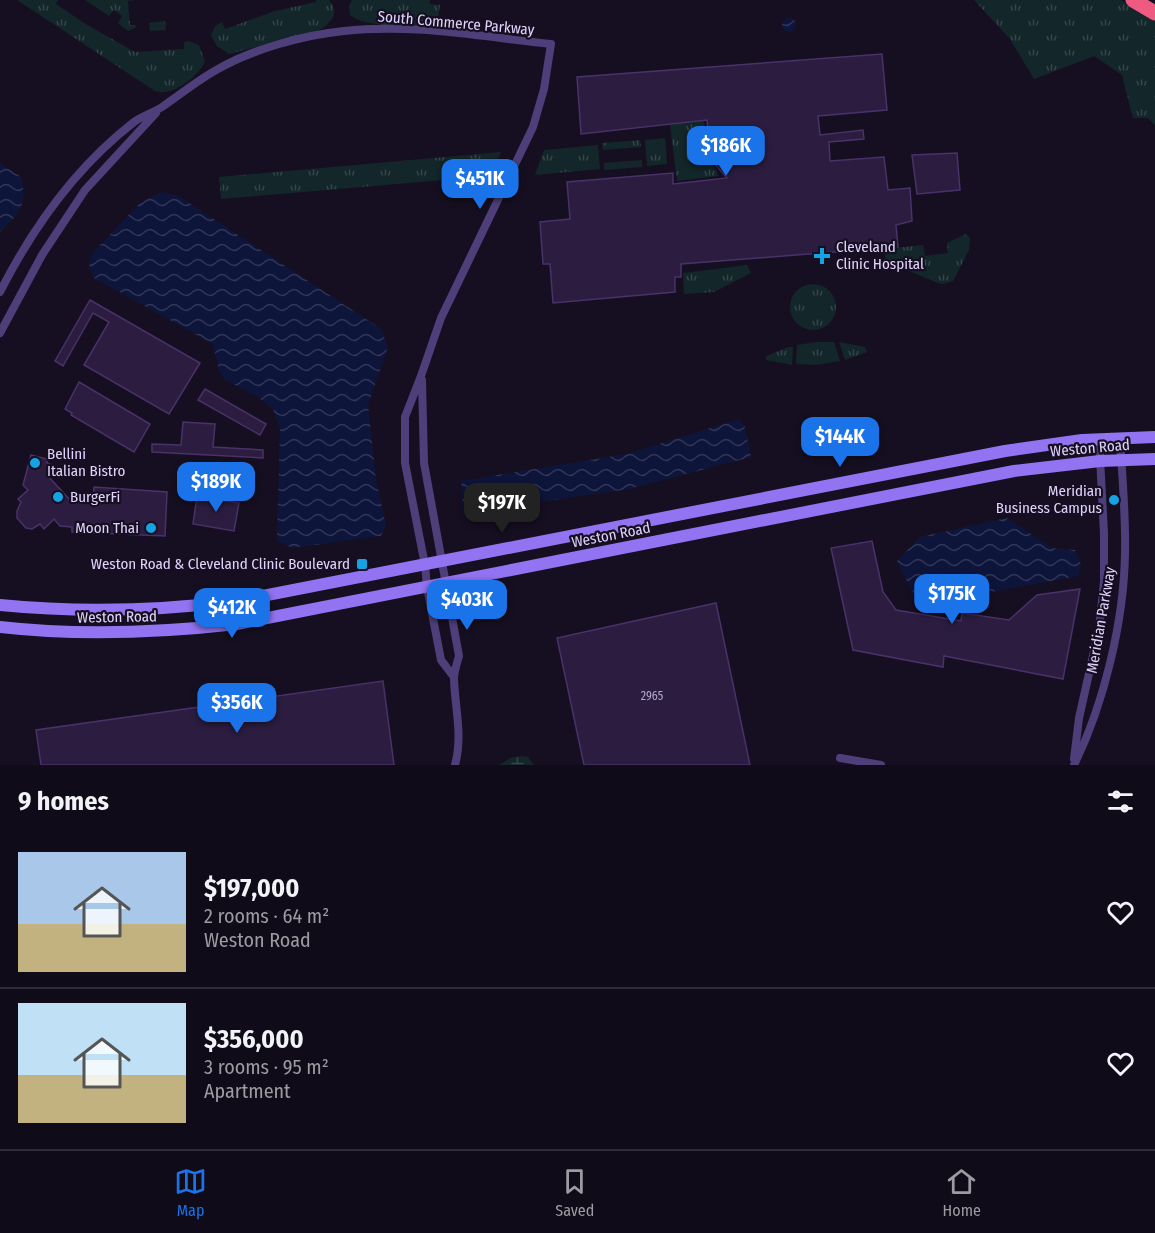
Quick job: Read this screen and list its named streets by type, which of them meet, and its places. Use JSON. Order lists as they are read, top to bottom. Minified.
{"streets":{"main road":["Weston Road"],"street":["South Commerce Parkway","Meridian Parkway"]},"crossings":[["Weston Road","Meridian Parkway"]],"places":{"health":["Cleveland Clinic Hospital"],"other":["Bellini Italian Bistro","BurgerFi","Meridian Business Campus","Moon Thai"],"transit":["Weston Road & Cleveland Clinic Boulevard"]},"house_numbers":["2965"],"page":{"price":["$186K","$451K","$144K","$189K","$197K","$175K","$403K","$412K","$356K"],"heading":"9 homes","list":[{"name":"$197,000","note":"2 rooms · 64 m² · Weston Road"},{"name":"$356,000","note":"3 rooms · 95 m² · Apartment"}],"tabs":["Map","Saved","Home"]}}
